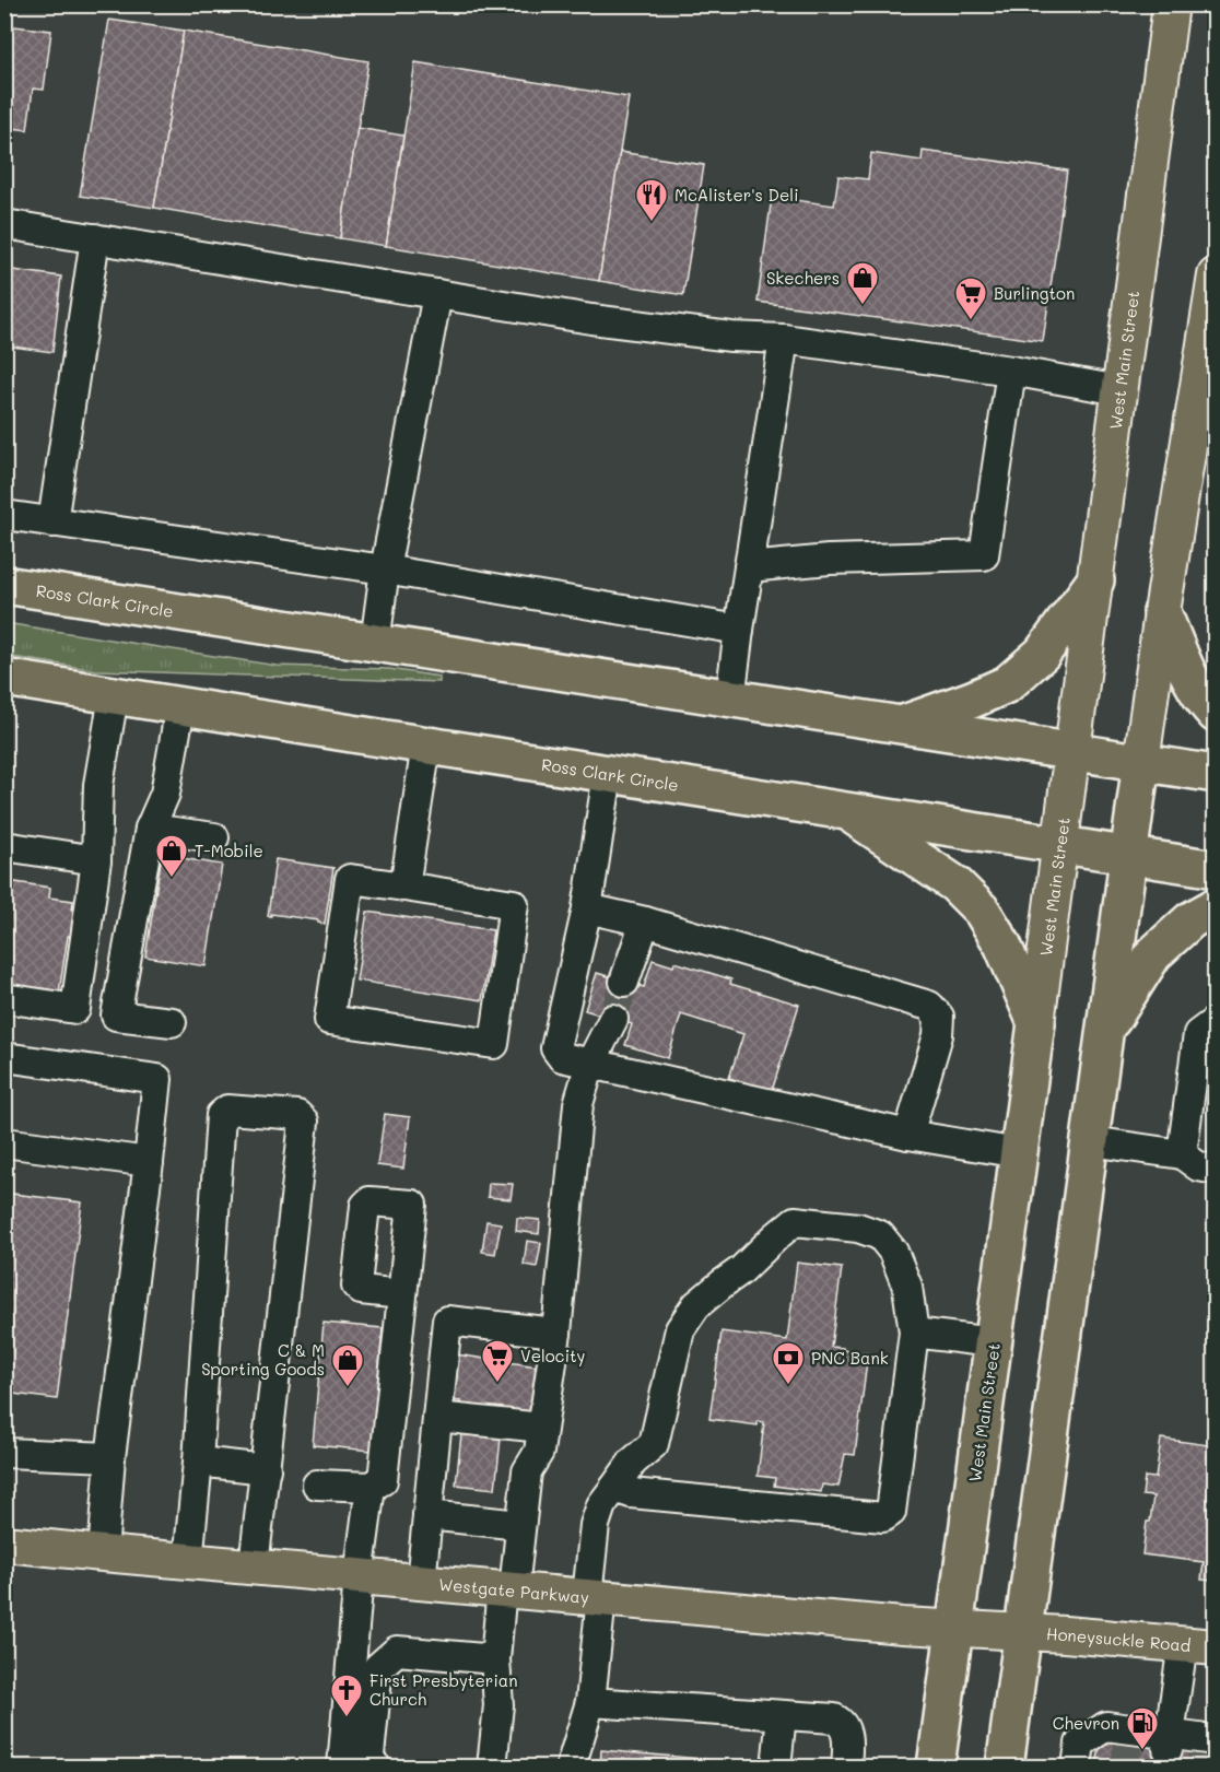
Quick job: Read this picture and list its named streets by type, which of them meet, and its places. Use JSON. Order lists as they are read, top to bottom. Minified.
{"streets":{"highway":["West Main Street","Ross Clark Circle"],"main road":["Westgate Parkway","Honeysuckle Road"]},"crossings":[["West Main Street","Ross Clark Circle"],["West Main Street","Westgate Parkway"],["Westgate Parkway","Honeysuckle Road"]],"places":{"restaurant":["McAlister's Deli"],"shop":["Skechers","T-Mobile","C & M Sporting Goods"],"supermarket":["Burlington","Velocity"],"bank":["PNC Bank"],"church":["First Presbyterian Church"],"fuel station":["Chevron"]}}
